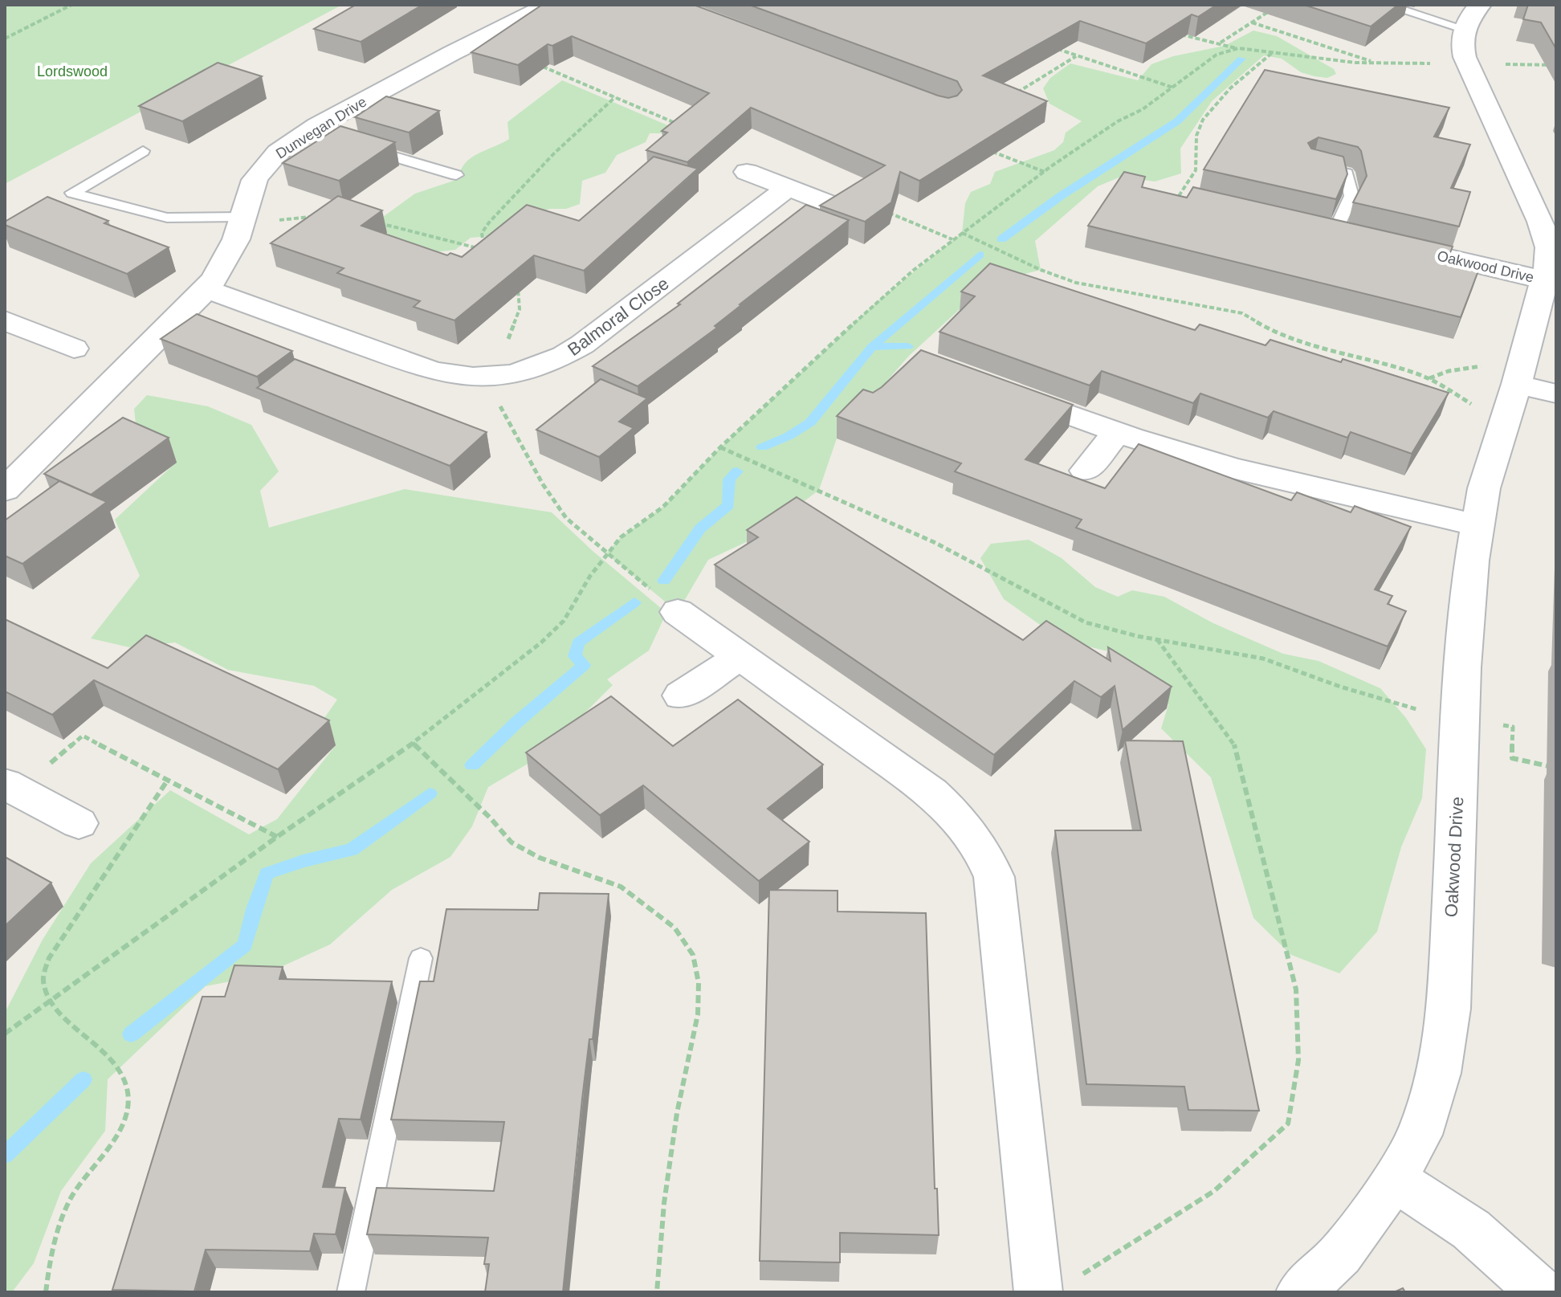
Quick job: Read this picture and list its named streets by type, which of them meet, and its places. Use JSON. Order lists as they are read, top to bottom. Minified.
{"streets":{"street":["Dunvegan Drive","Oakwood Drive","Balmoral Close"]},"crossings":[["Dunvegan Drive","Balmoral Close"]],"parks":["Lordswood"]}
